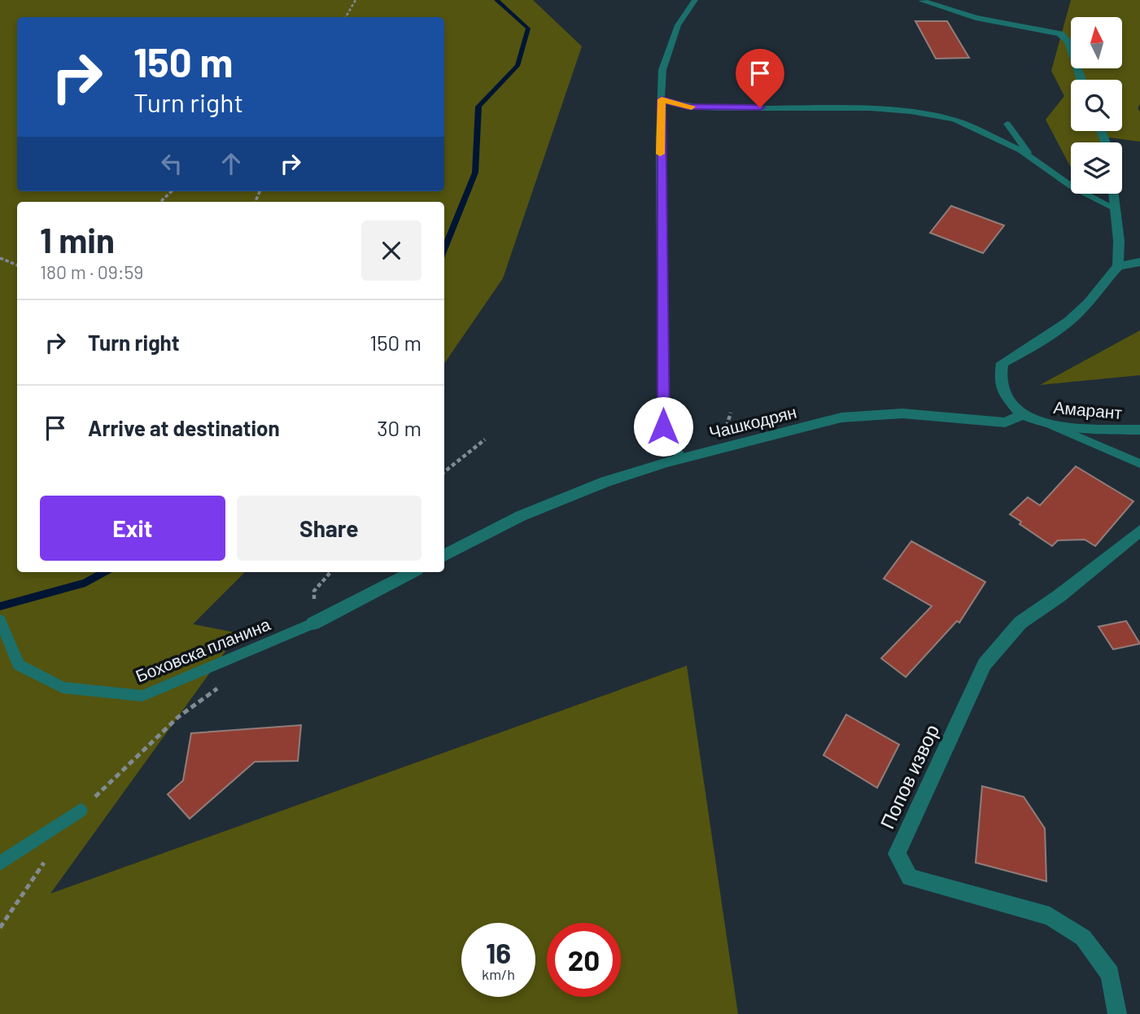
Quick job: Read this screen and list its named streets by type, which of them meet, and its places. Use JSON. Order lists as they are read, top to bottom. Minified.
{"streets":{"street":["Амарант","Чашкодрян","Попов извор"],"lane":["Боховска планина"]},"crossings":[["Амарант","Чашкодрян"]],"north":"top","page":{"turn":["150 m","Turn right"],"heading":["1 min","180 m · 09:59"],"list":[{"name":"Turn right","value":"150 m"},{"name":"Arrive at destination","value":"30 m"}],"buttons":["Exit","Share"],"speed":"16 km/h","limit":"20"}}
